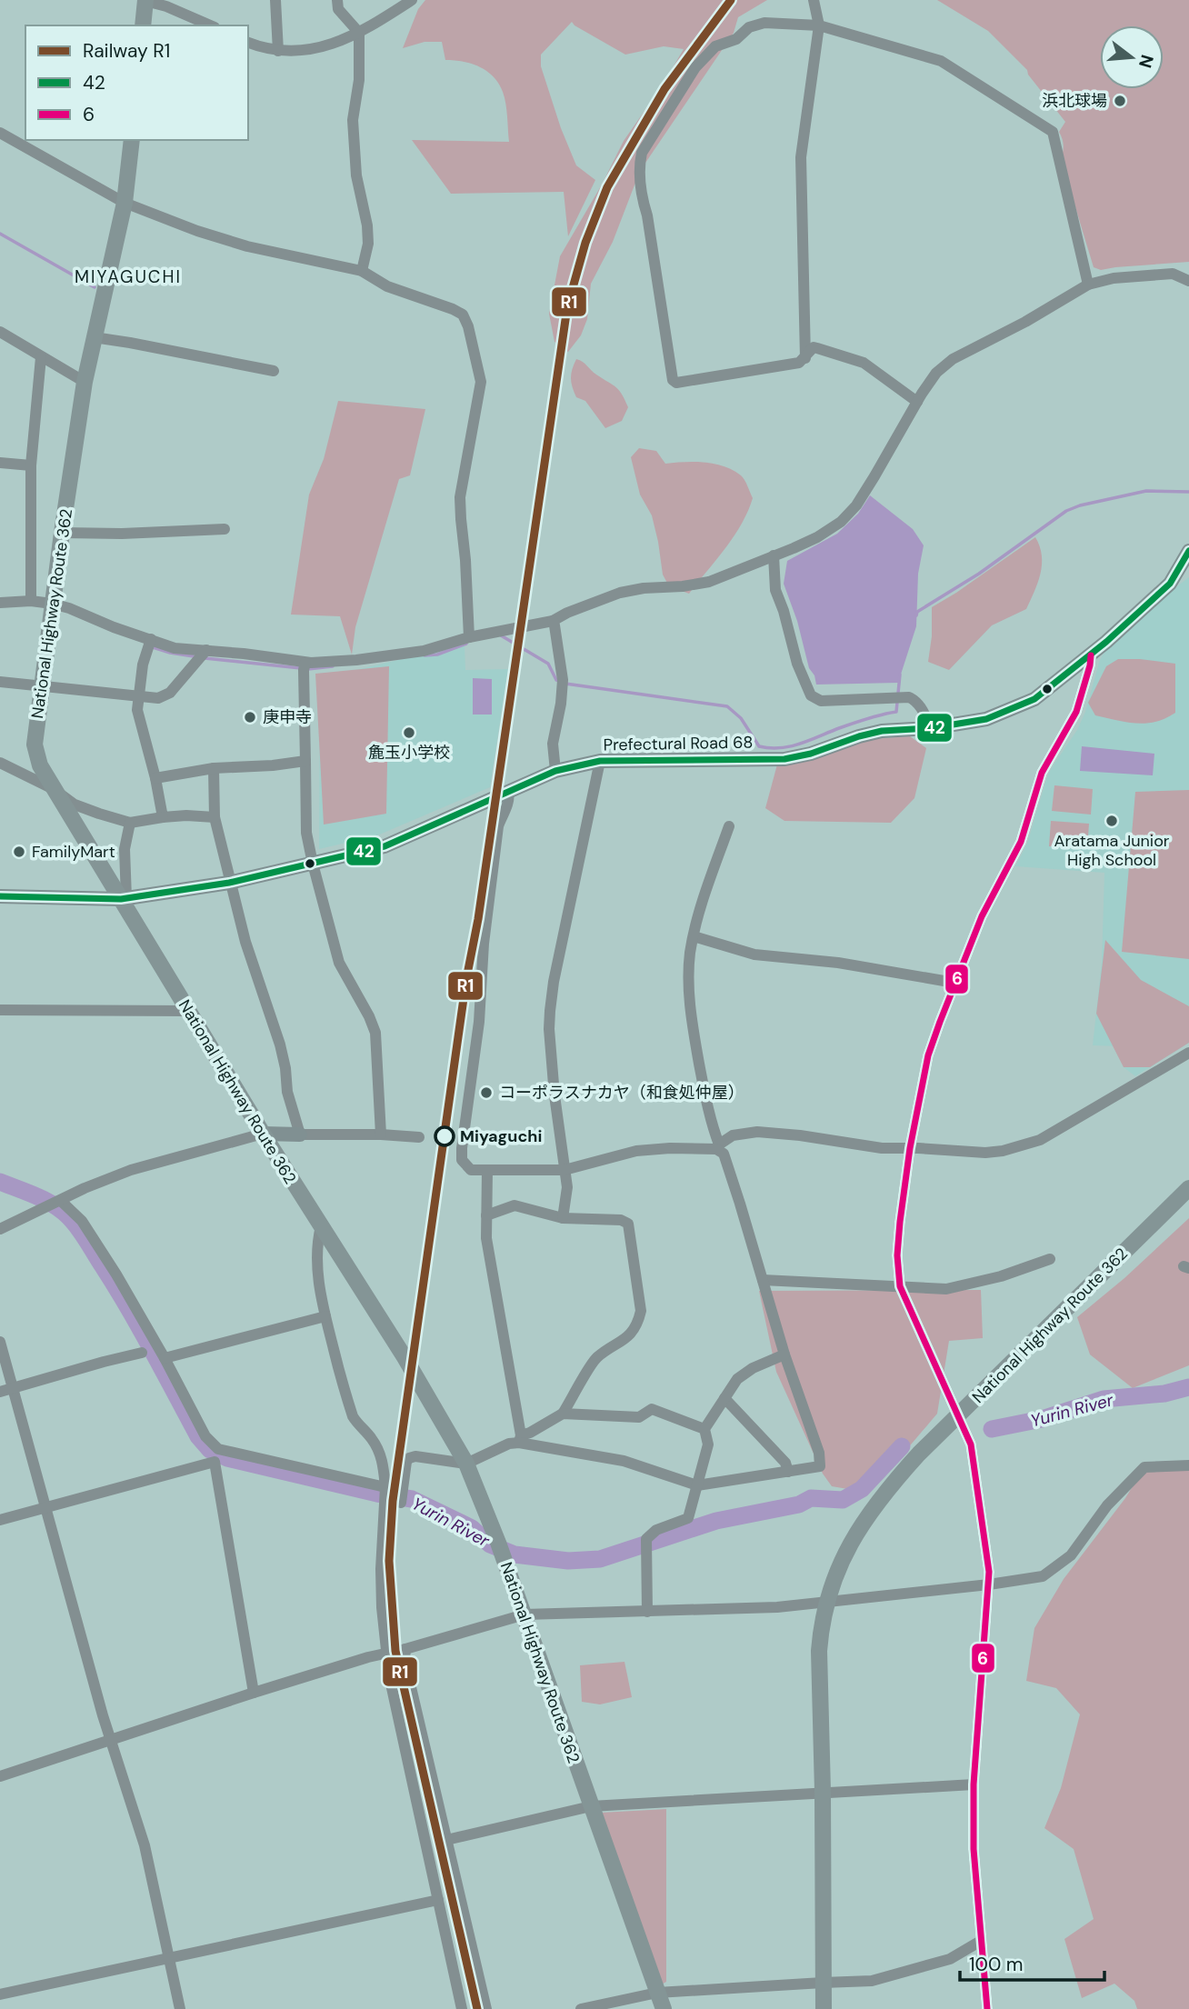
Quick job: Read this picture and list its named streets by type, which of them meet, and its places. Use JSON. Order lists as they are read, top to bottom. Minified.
{"streets":{"highway":["National Highway Route 362"],"main road":["Prefectural Road 68"]},"crossings":[["National Highway Route 362","Prefectural Road 68"]],"districts":["MIYAGUCHI"],"water":["Yurin River"],"places":["浜北球場","庚申寺","麁玉小学校","Aratama Junior High School","FamilyMart","コーポラスナカヤ（和食処仲屋）","Miyaguchi"],"lines":["rail line R1","transit line 42","transit line 6"],"legend":["Railway R1","42","6"],"scale_bar":"100 m","north":"right"}
